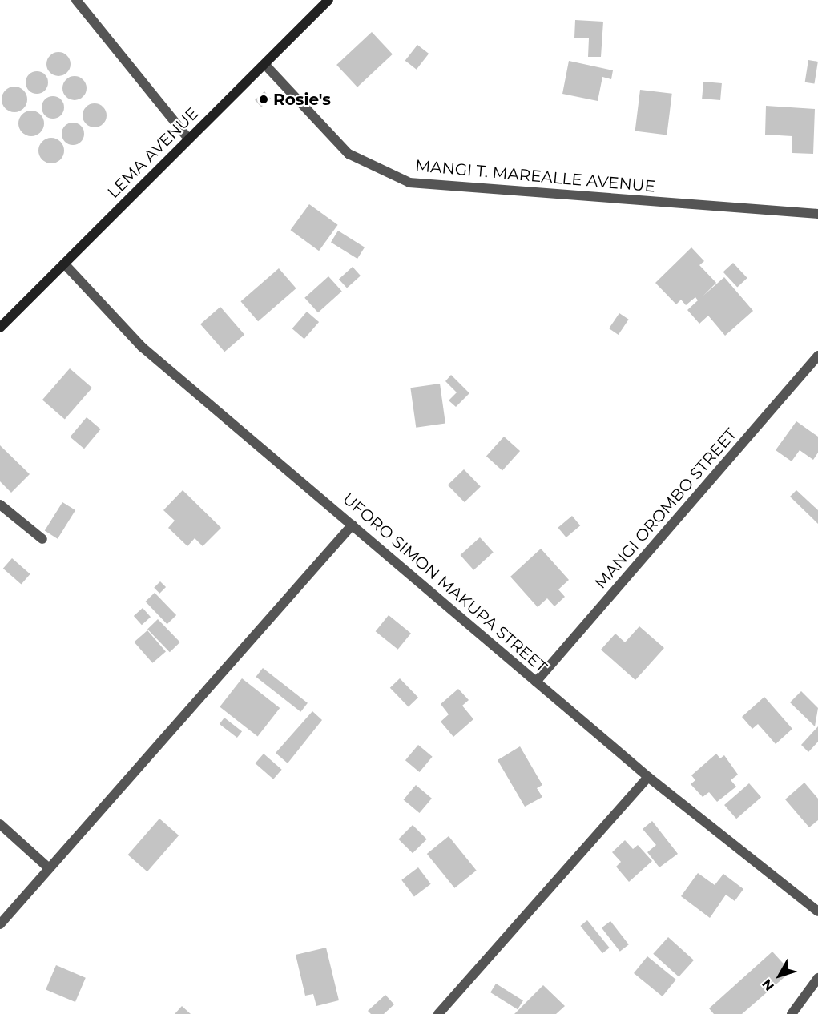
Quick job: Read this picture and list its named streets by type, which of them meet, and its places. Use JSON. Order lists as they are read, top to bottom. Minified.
{"streets":{"main road":["LEMA AVENUE"],"street":["MANGI T. MAREALLE AVENUE","MANGI OROMBO STREET","UFORO SIMON MAKUPA STREET"]},"crossings":[["LEMA AVENUE","MANGI T. MAREALLE AVENUE"],["LEMA AVENUE","UFORO SIMON MAKUPA STREET"],["MANGI OROMBO STREET","UFORO SIMON MAKUPA STREET"]],"places":["Rosie's"],"north":"bottom left"}
